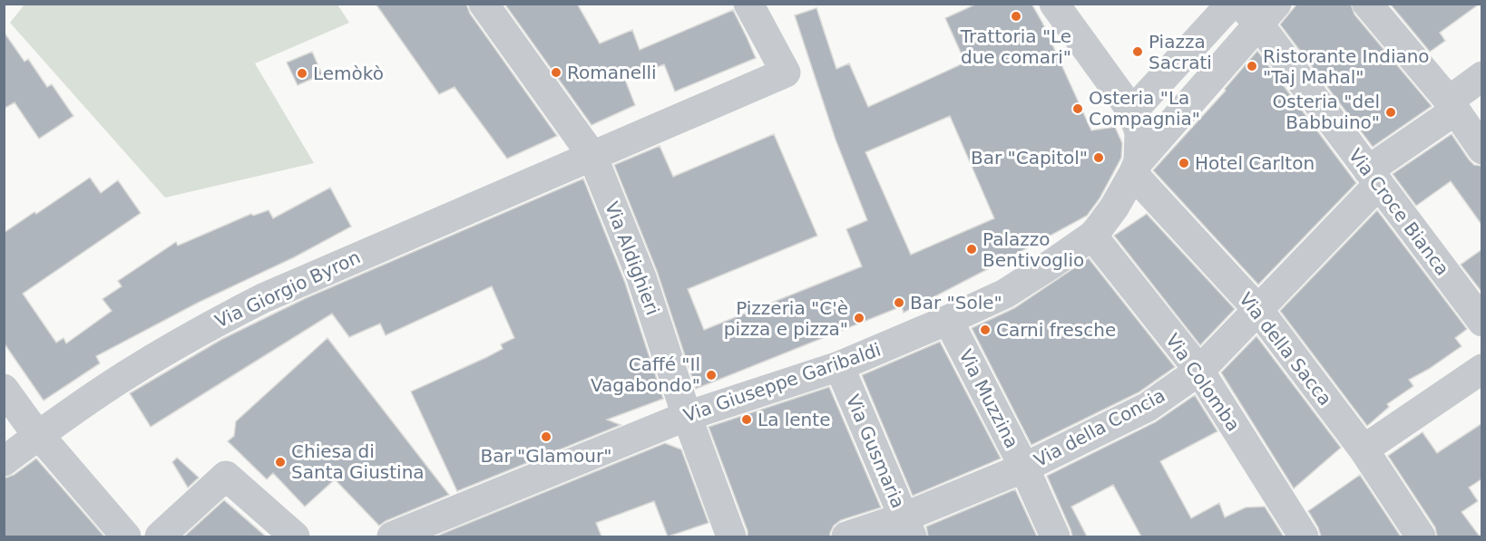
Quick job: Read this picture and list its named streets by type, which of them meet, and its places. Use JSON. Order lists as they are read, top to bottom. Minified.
{"streets":{"street":["Via Croce Bianca","Via Aldighieri","Via Giorgio Byron","Via della Sacca","Via Giuseppe Garibaldi","Via Colomba","Via Muzzina","Via della Concia","Via Gusmaria"]},"crossings":[["Via Croce Bianca","Via Giuseppe Garibaldi"],["Via Croce Bianca","Via della Concia"],["Via Aldighieri","Via Giorgio Byron"],["Via Aldighieri","Via Giuseppe Garibaldi"],["Via della Sacca","Via Giuseppe Garibaldi"],["Via della Sacca","Via della Concia"],["Via Giuseppe Garibaldi","Via Colomba"],["Via Giuseppe Garibaldi","Via Muzzina"],["Via Giuseppe Garibaldi","Via Gusmaria"],["Via Colomba","Via della Concia"],["Via Muzzina","Via della Concia"],["Via della Concia","Via Gusmaria"]],"places":["Trattoria \"Le due comari\"","Piazza Sacrati","Ristorante Indiano \"Taj Mahal\"","Romanelli","Lemòkò","Osteria \"La Compagnia\"","Osteria \"del Babbuino\"","Bar \"Capitol\"","Hotel Carlton","Palazzo Bentivoglio","Bar \"Sole\"","Pizzeria \"C'è pizza e pizza\"","Carni fresche","Caffé \"Il Vagabondo\"","La lente","Bar \"Glamour\"","Chiesa di Santa Giustina"]}
